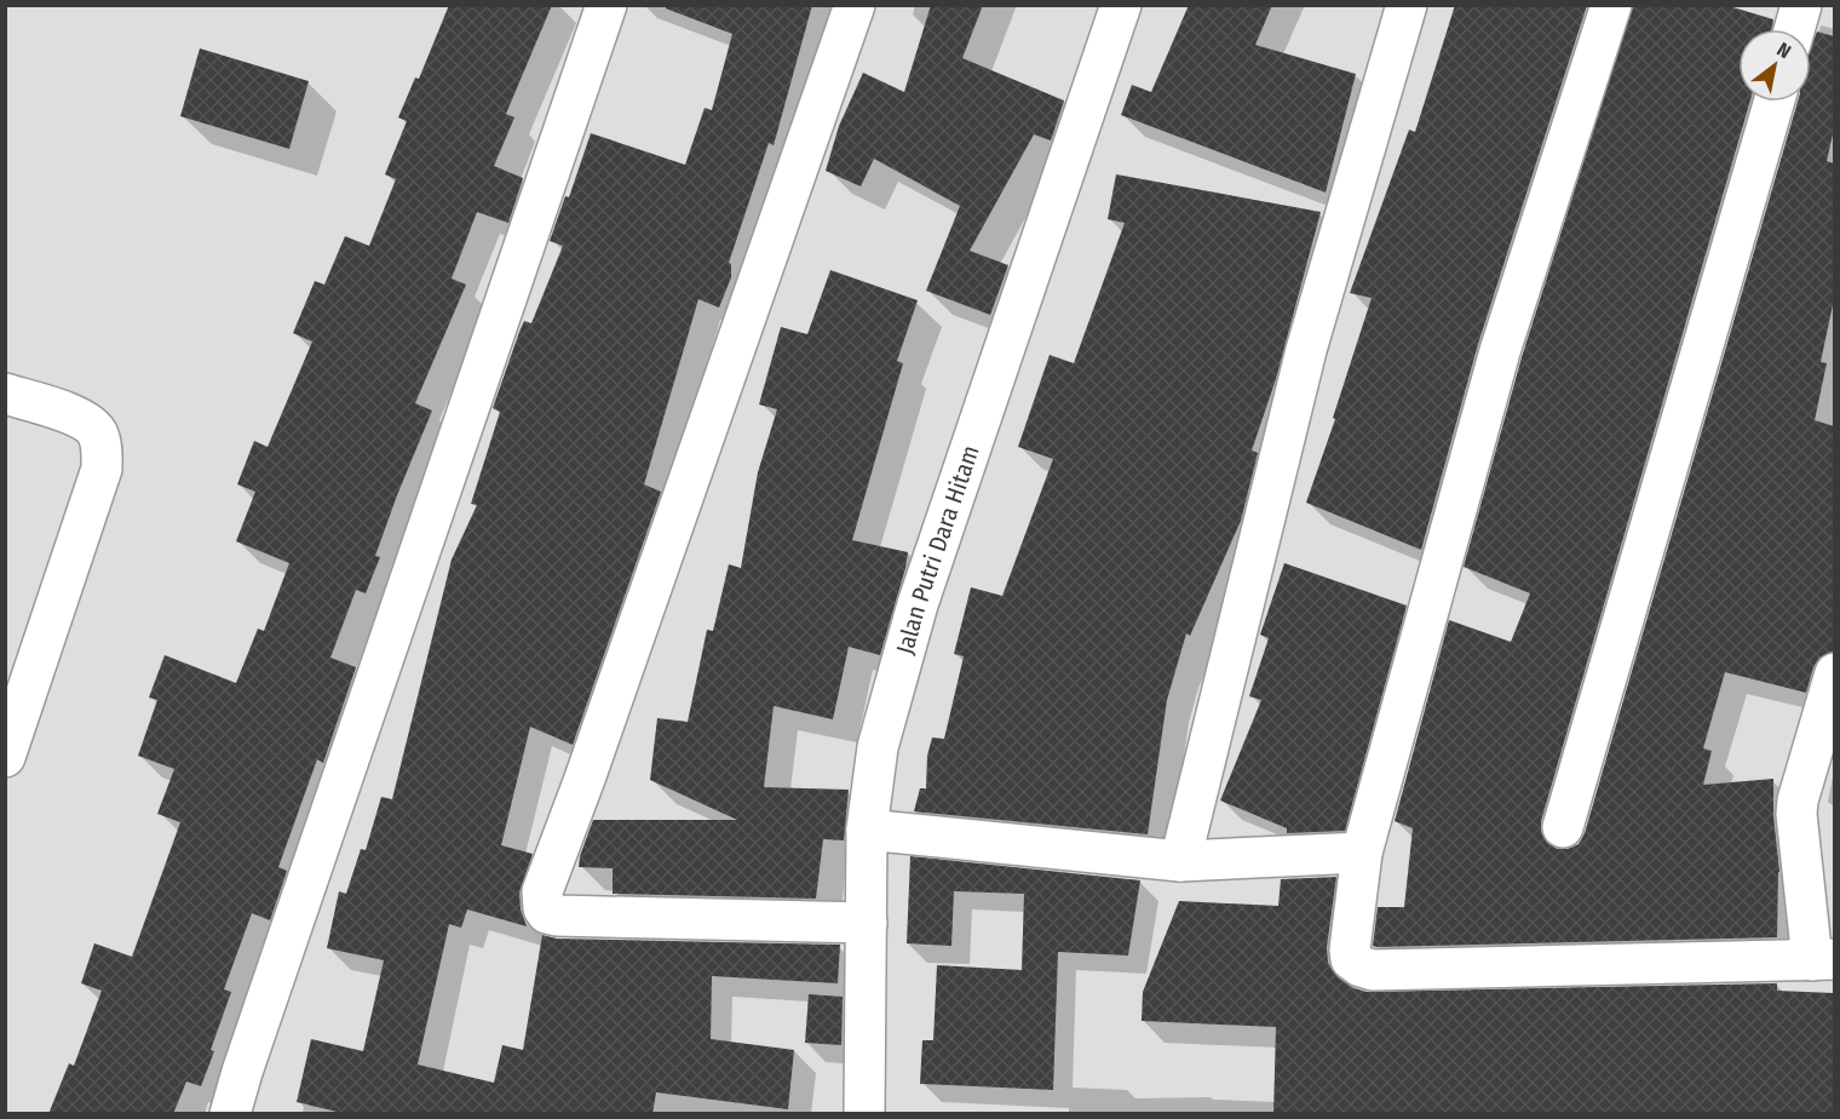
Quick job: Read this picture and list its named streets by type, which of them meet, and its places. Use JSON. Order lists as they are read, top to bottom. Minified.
{"streets":{"street":["Jalan Putri Dara Hitam"]},"north":"top right"}
